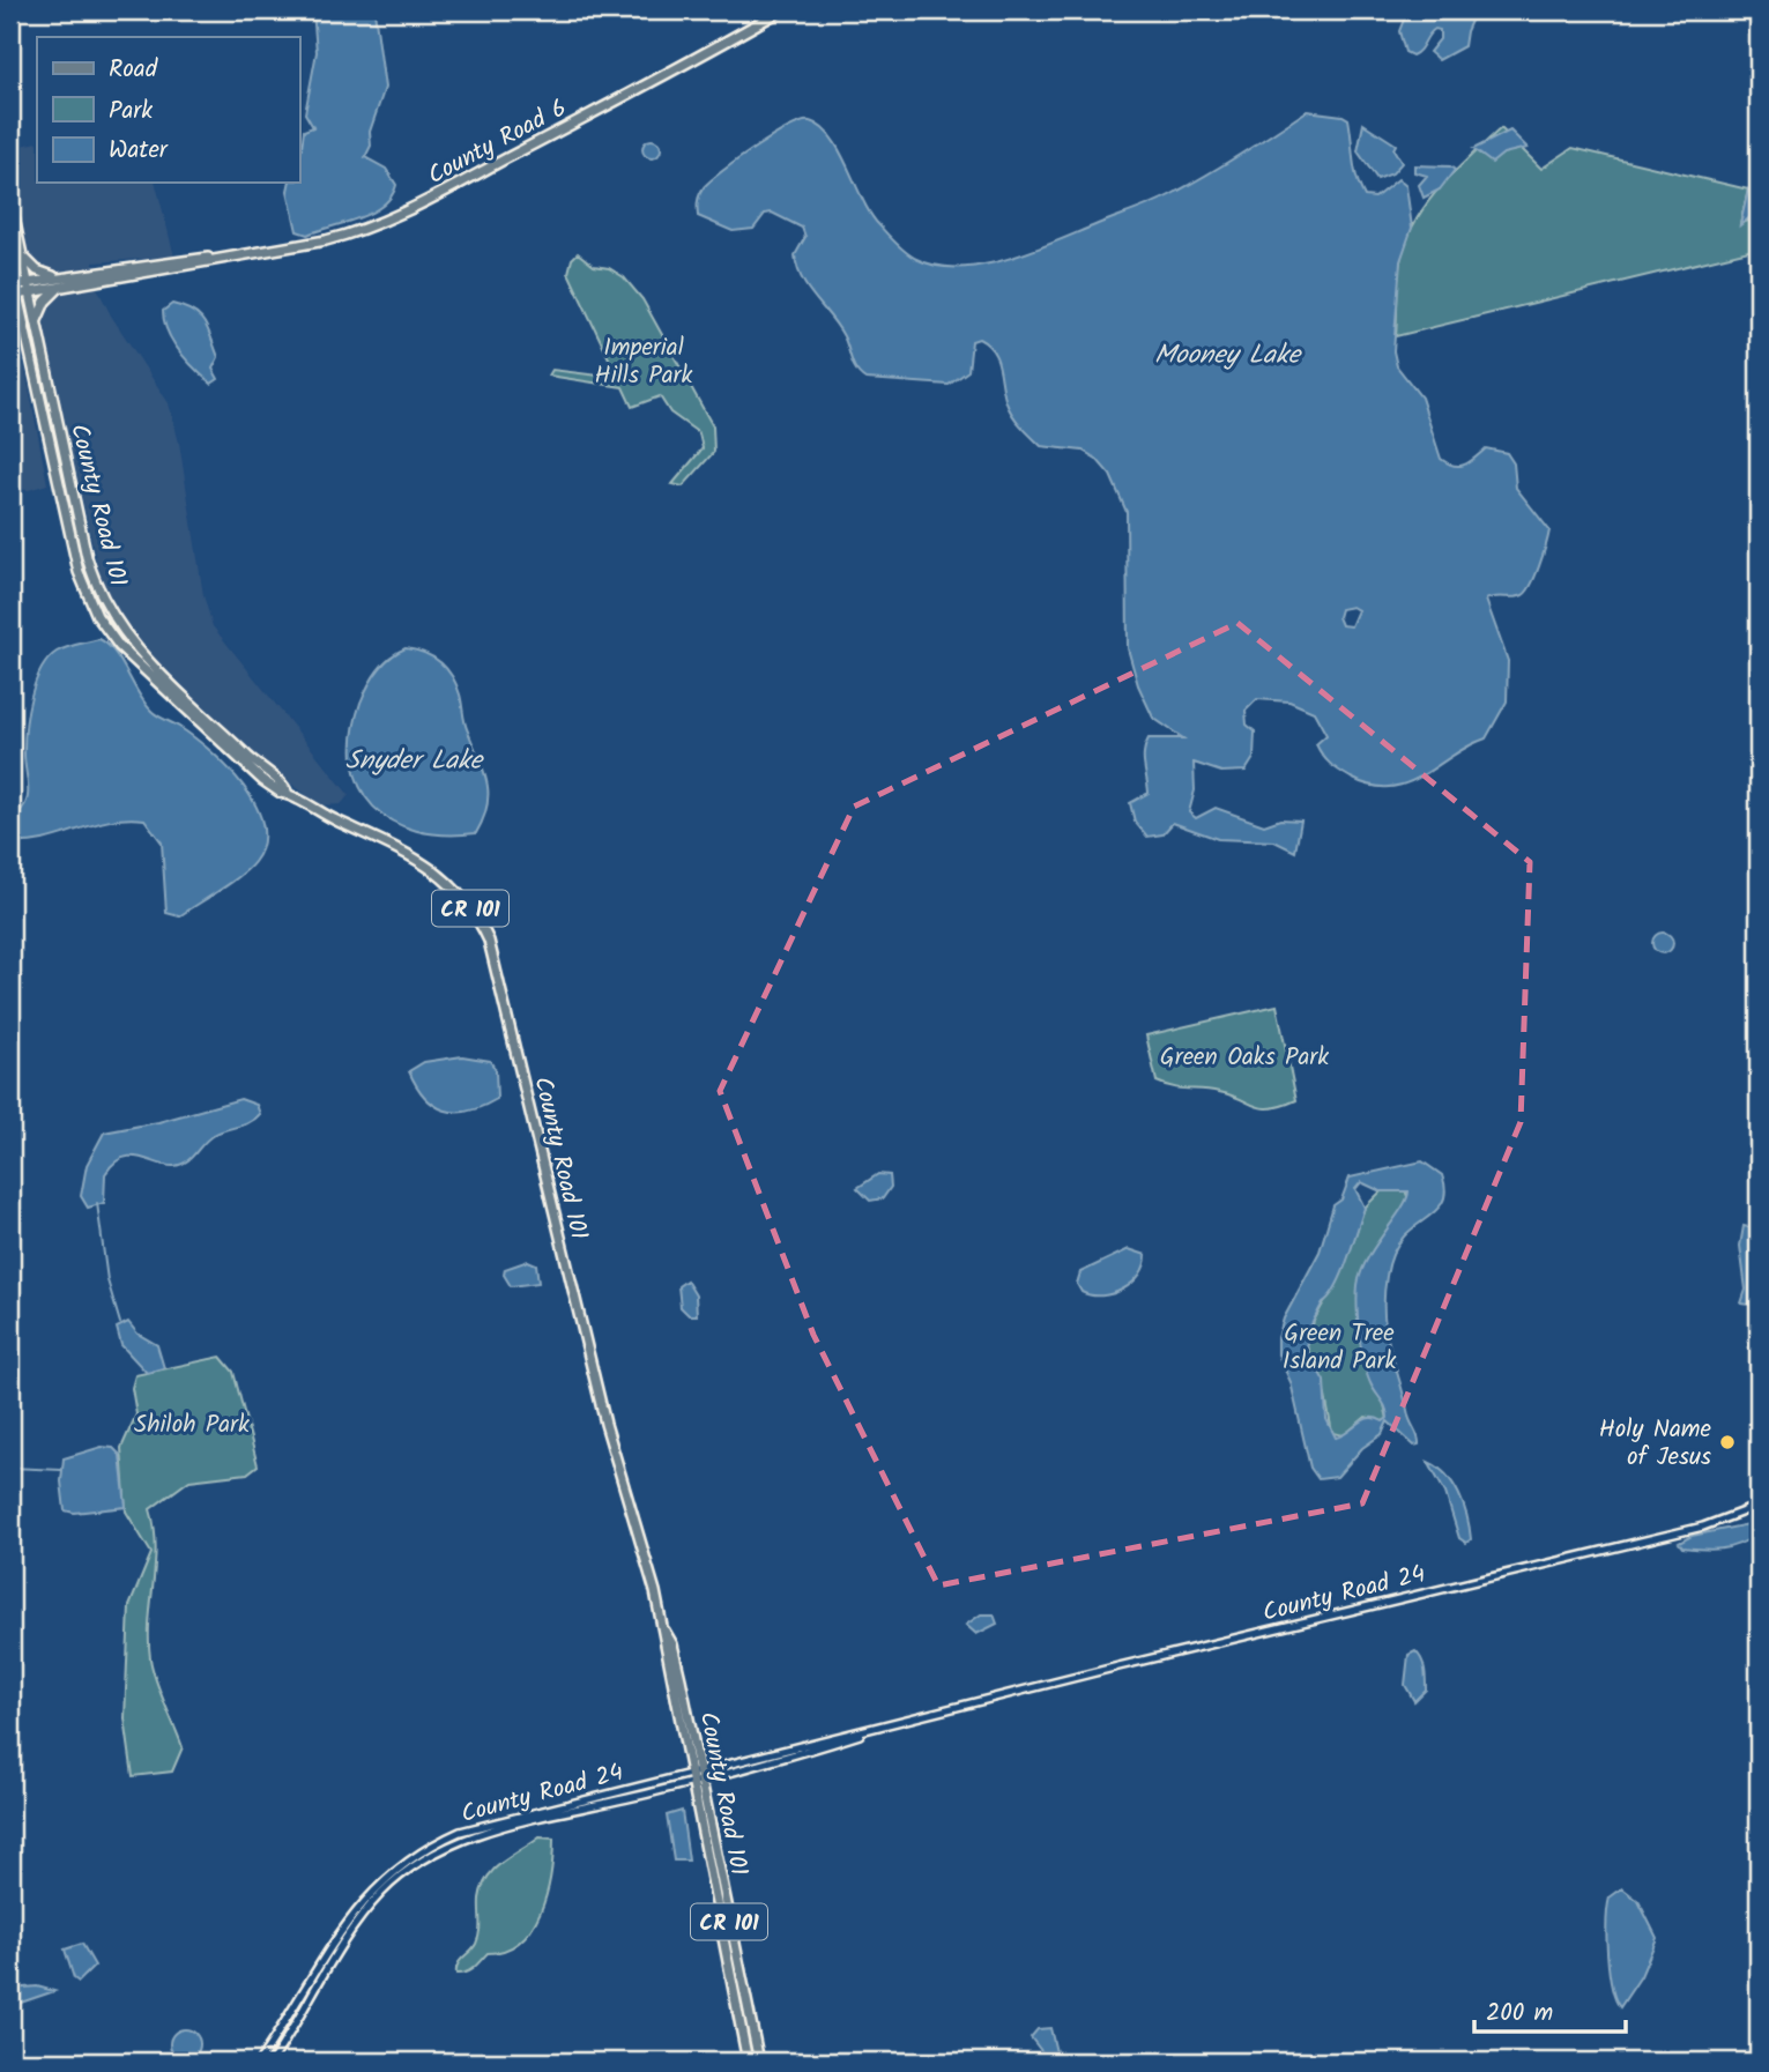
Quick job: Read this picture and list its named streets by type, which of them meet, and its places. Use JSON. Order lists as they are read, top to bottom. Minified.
{"streets":{"main road":["County Road 6","County Road 101","CR 101"],"street":["County Road 24"]},"crossings":[["County Road 6","County Road 101"],["County Road 101","County Road 24"]],"water":["Mooney Lake","Snyder Lake"],"parks":["Imperial Hills Park","Green Oaks Park","Green Tree Island Park","Shiloh Park"],"places":["Holy Name of Jesus"],"legend":["Road","Park","Water"],"scale_bar":"200 m"}
